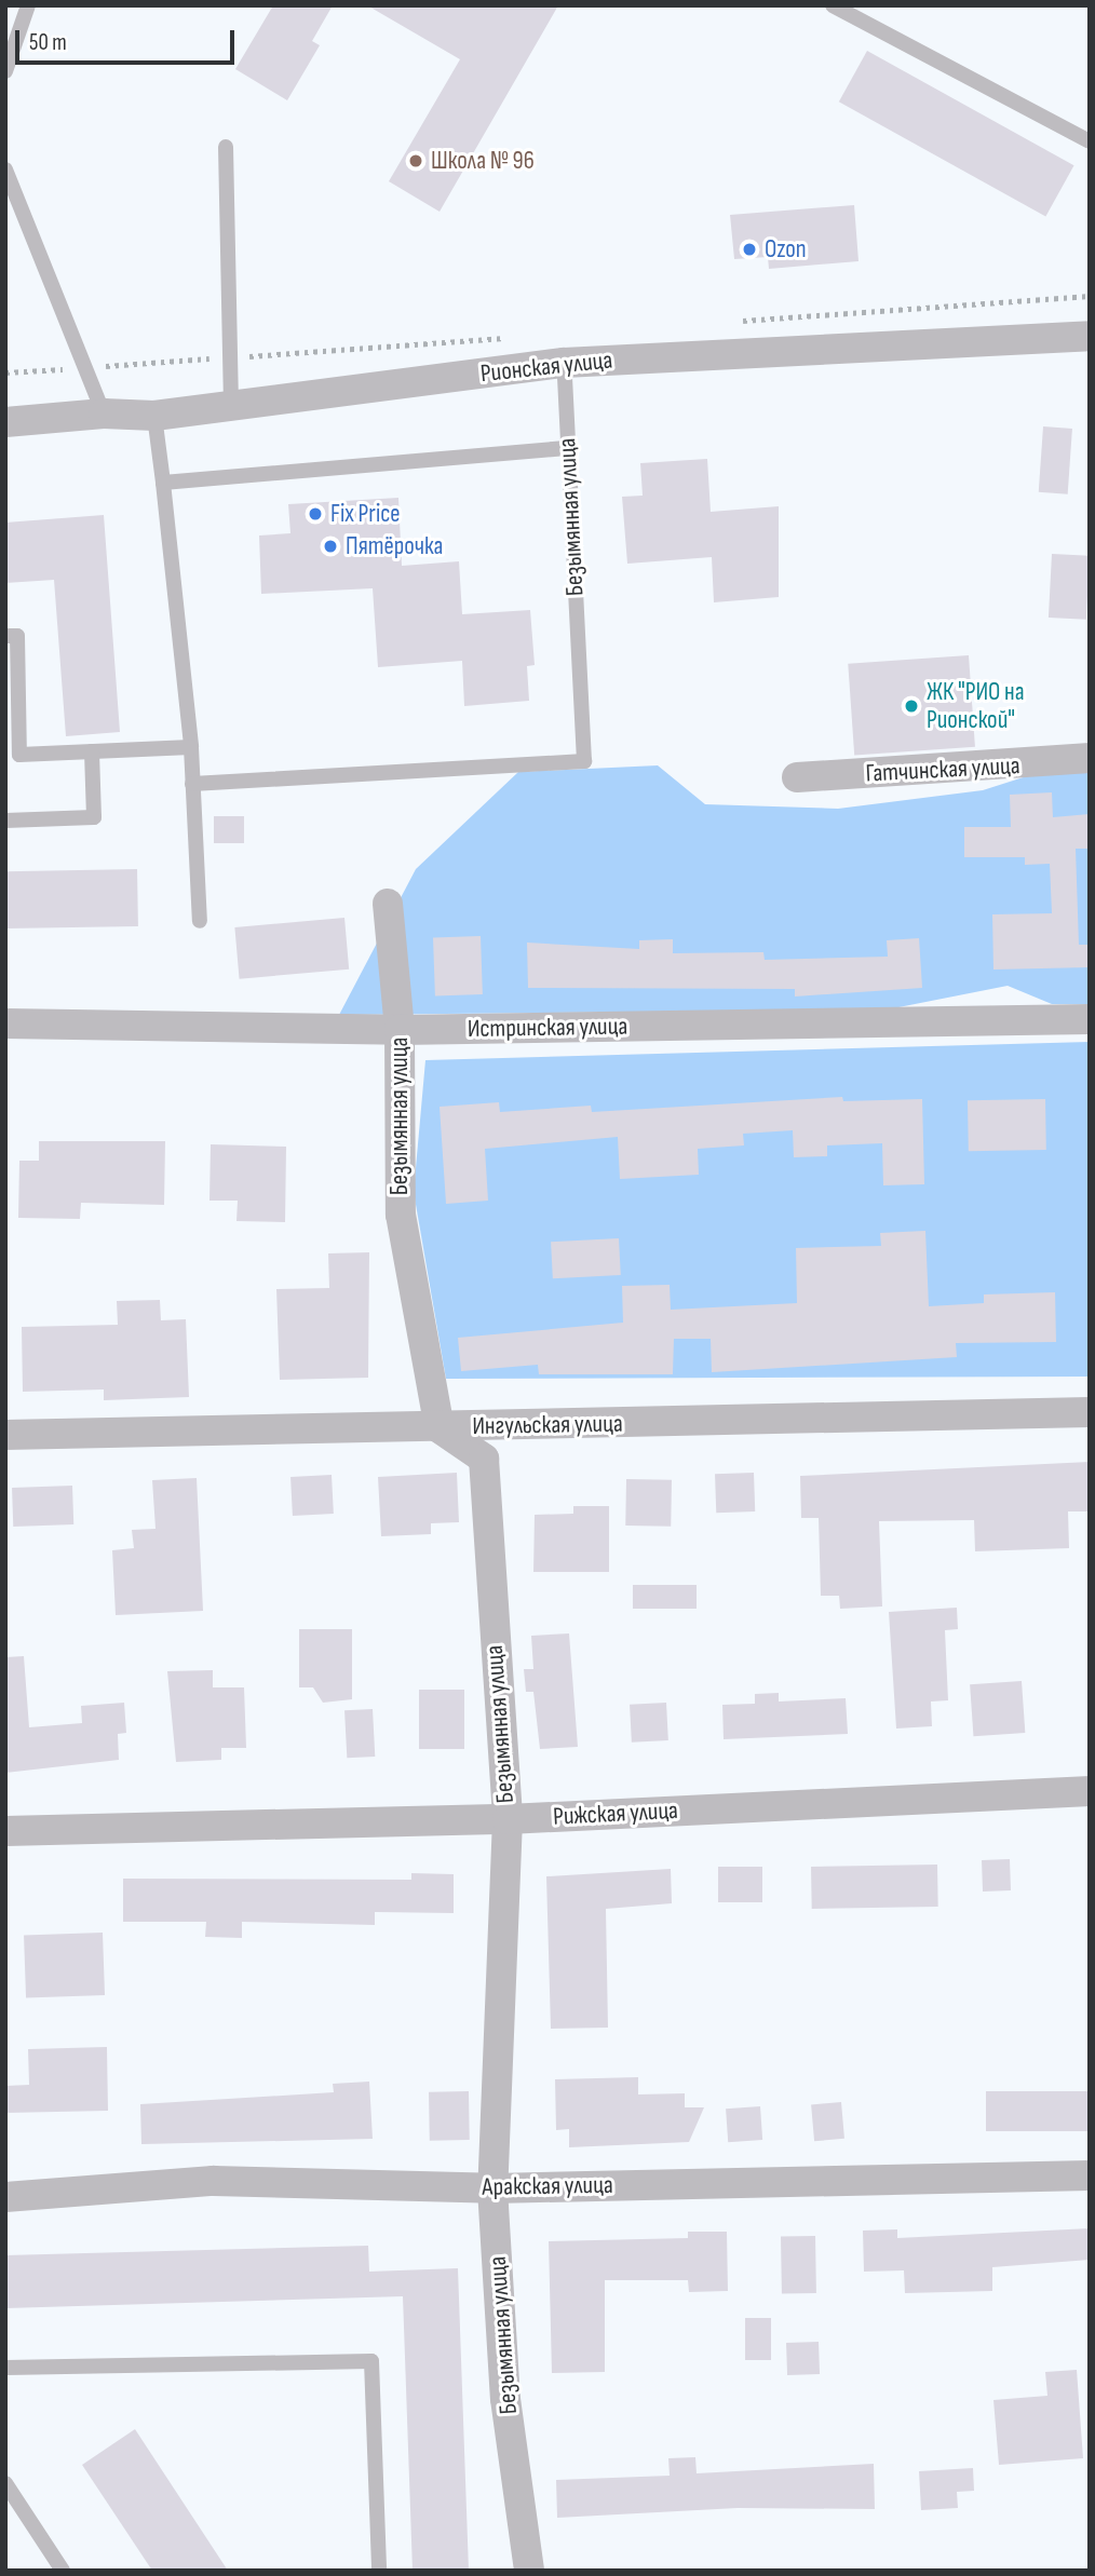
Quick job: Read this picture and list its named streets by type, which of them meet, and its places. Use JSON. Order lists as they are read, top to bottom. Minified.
{"streets":{"street":["Рионская улица","Безымянная улица","Гатчинская улица","Истринская улица","Ингульская улица","Рижская улица","Аракская улица"]},"crossings":[["Рионская улица","Безымянная улица"],["Безымянная улица","Истринская улица"],["Безымянная улица","Ингульская улица"],["Безымянная улица","Рижская улица"],["Безымянная улица","Аракская улица"]],"places":["Школа № 96","Ozon","Fix Price","Пятёрочка","ЖК \"РИО на Рионской\""],"scale_bar":"50 m"}
